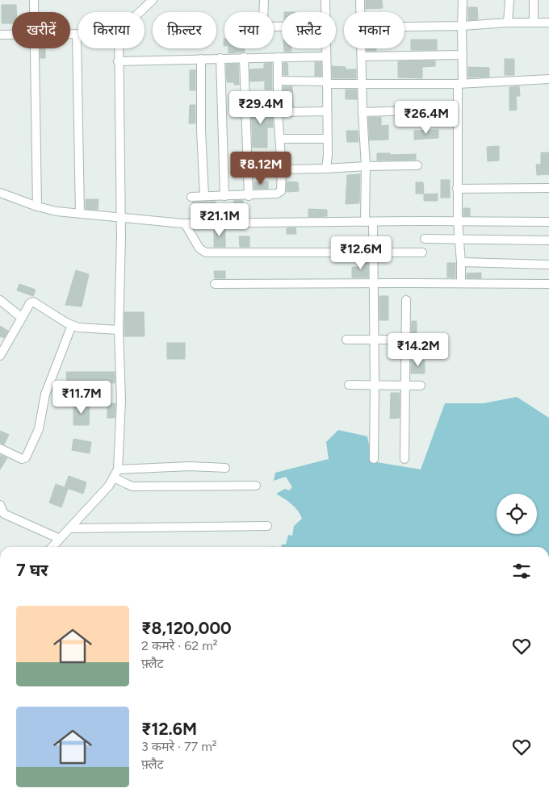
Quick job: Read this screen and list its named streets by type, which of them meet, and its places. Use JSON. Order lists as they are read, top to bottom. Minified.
{"page":{"chip":["खरीदें","किराया","फ़िल्टर","नया","फ़्लैट","मकान"],"price":["₹29.4M","₹26.4M","₹8.12M","₹21.1M","₹12.6M","₹14.2M","₹11.7M"],"heading":"7 घर","list":[{"name":"₹8,120,000","note":"2 कमरे · 62 m² · फ़्लैट"},{"name":"₹12.6M","note":"3 कमरे · 77 m² · फ़्लैट"}]}}
